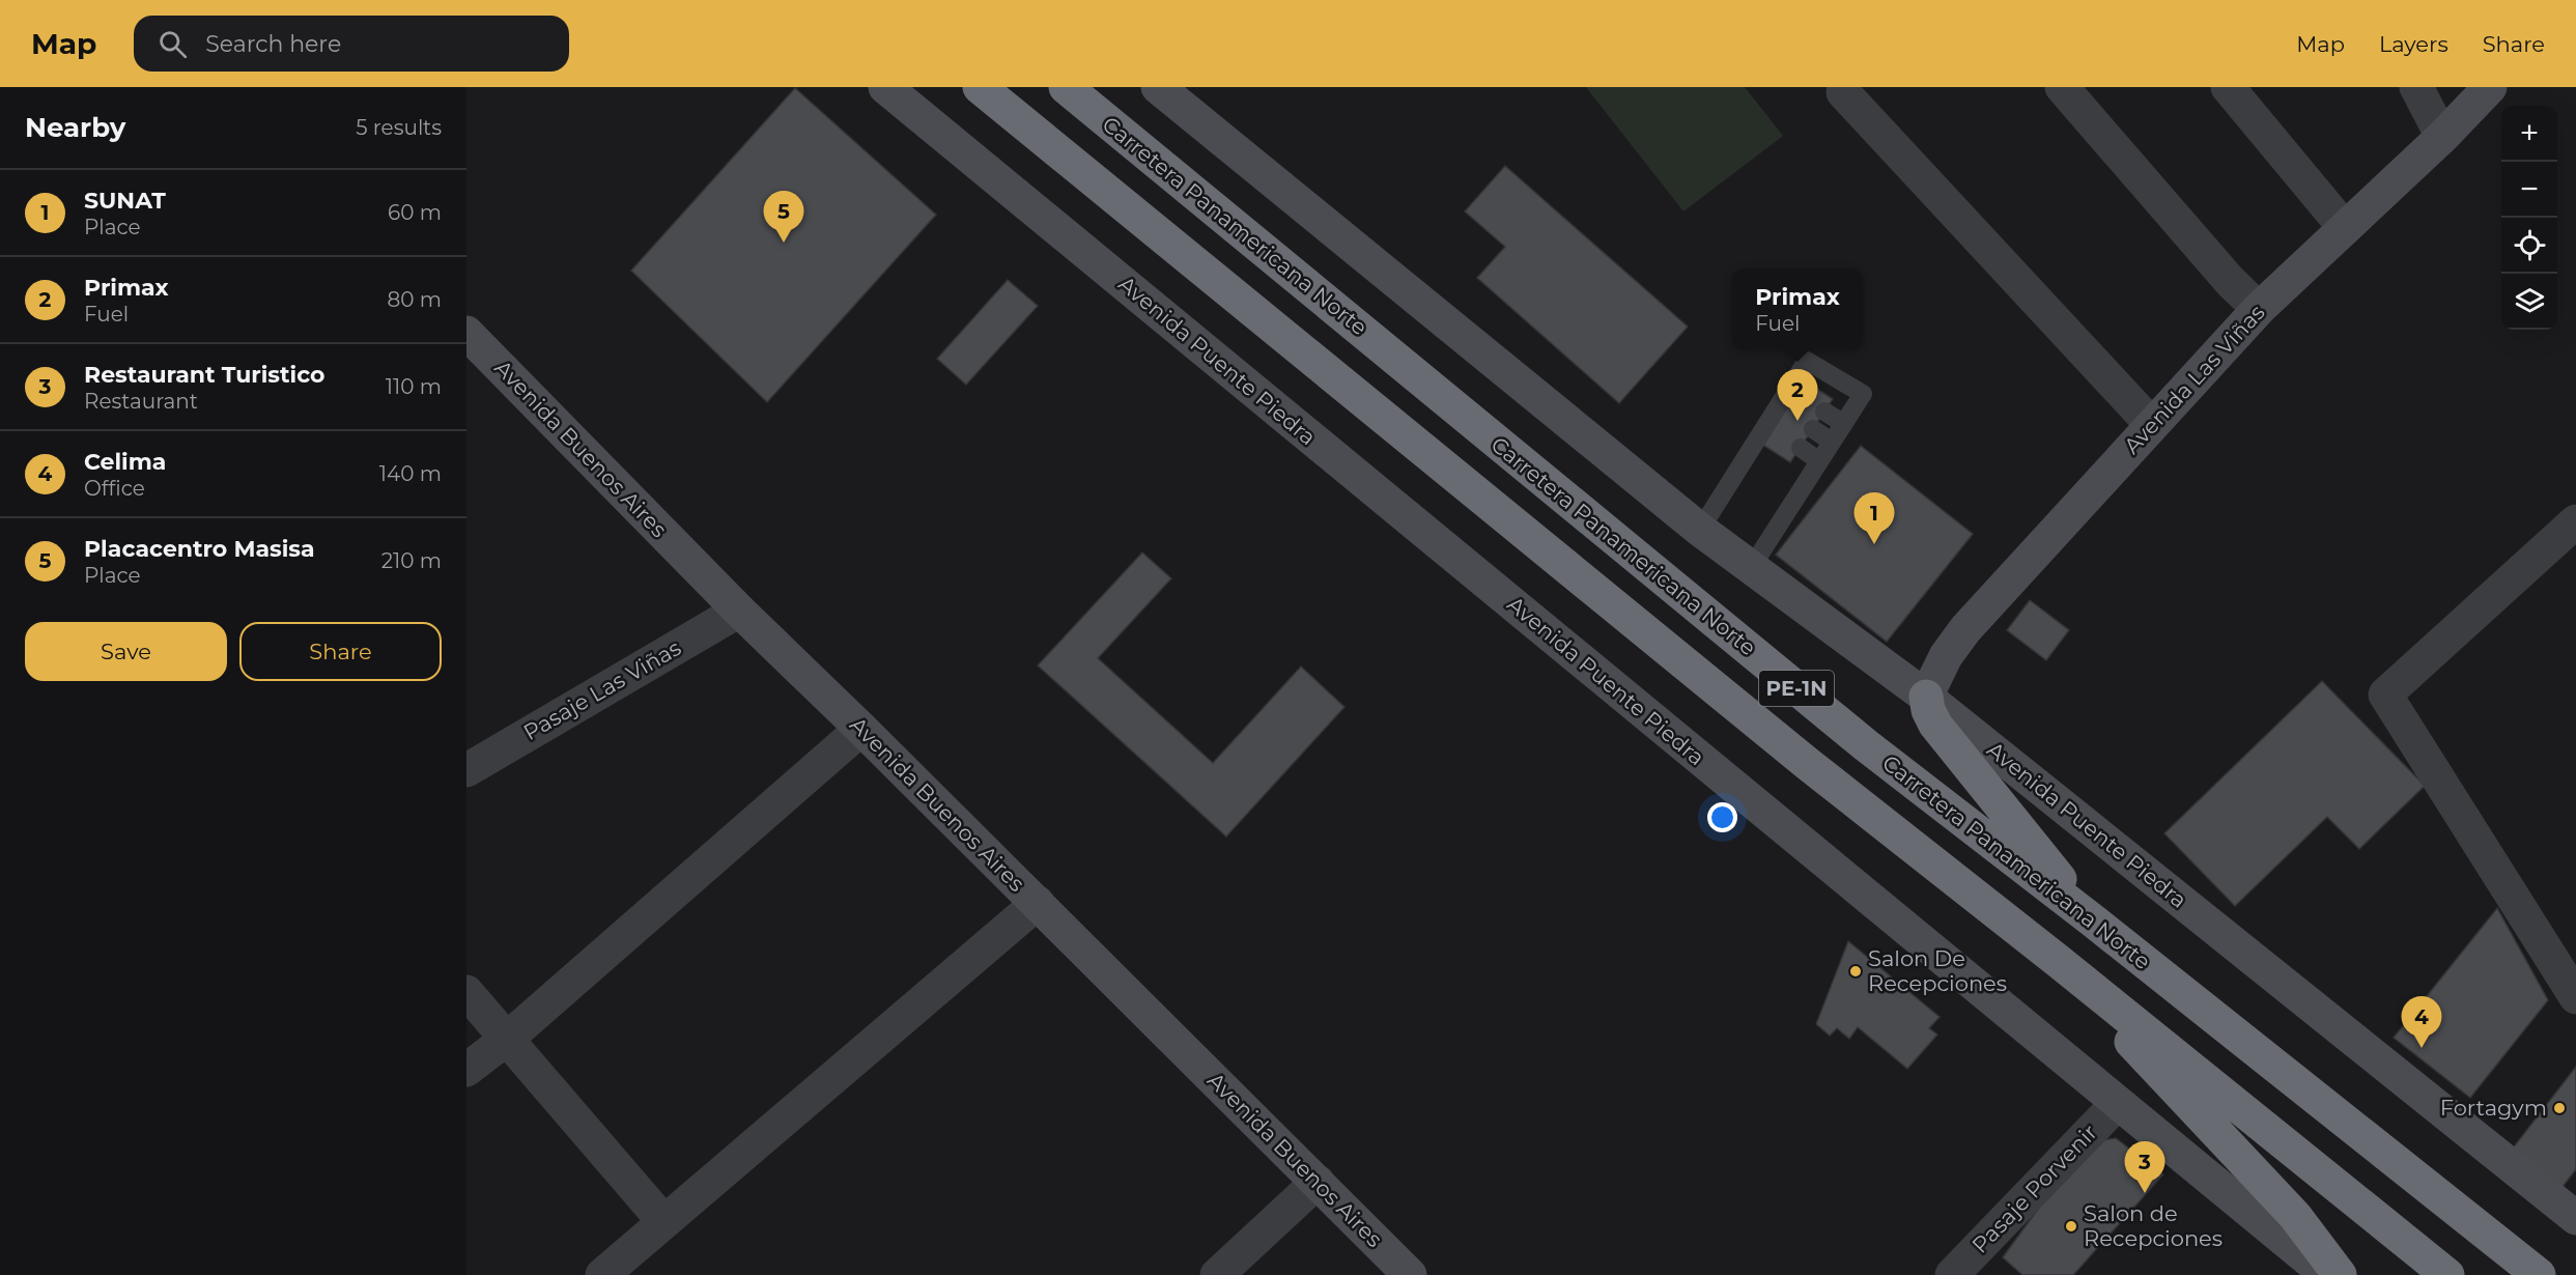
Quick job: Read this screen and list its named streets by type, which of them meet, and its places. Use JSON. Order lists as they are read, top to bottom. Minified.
{"streets":{"highway":["Carretera Panamericana Norte","PE-1N"],"main road":["Avenida Puente Piedra","Avenida Las Viñas","Avenida Buenos Aires"],"street":["Pasaje Las Viñas","Pasaje Porvenir"]},"crossings":[["Avenida Puente Piedra","Avenida Las Viñas"],["Avenida Puente Piedra","Pasaje Porvenir"],["Avenida Buenos Aires","Pasaje Las Viñas"]],"places":["Salon De Recepciones","Fortagym","Salon de Recepciones"],"page":{"header":"Map","search":"Search here","nav":["Map","Layers","Share"],"heading":["Nearby","5 results"],"map_buttons":["+","−"],"list":[{"mark":"1","name":"SUNAT","note":"Place","value":"60 m"},{"mark":"2","name":"Primax","note":"Fuel","value":"80 m"},{"mark":"3","name":"Restaurant Turistico","note":"Restaurant","value":"110 m"},{"mark":"4","name":"Celima","note":"Office","value":"140 m"},{"mark":"5","name":"Placacentro Masisa","note":"Place","value":"210 m"}],"pins":["5","2","1","4","3"],"popup":["Primax","Fuel"],"buttons":["Save","Share"]}}
